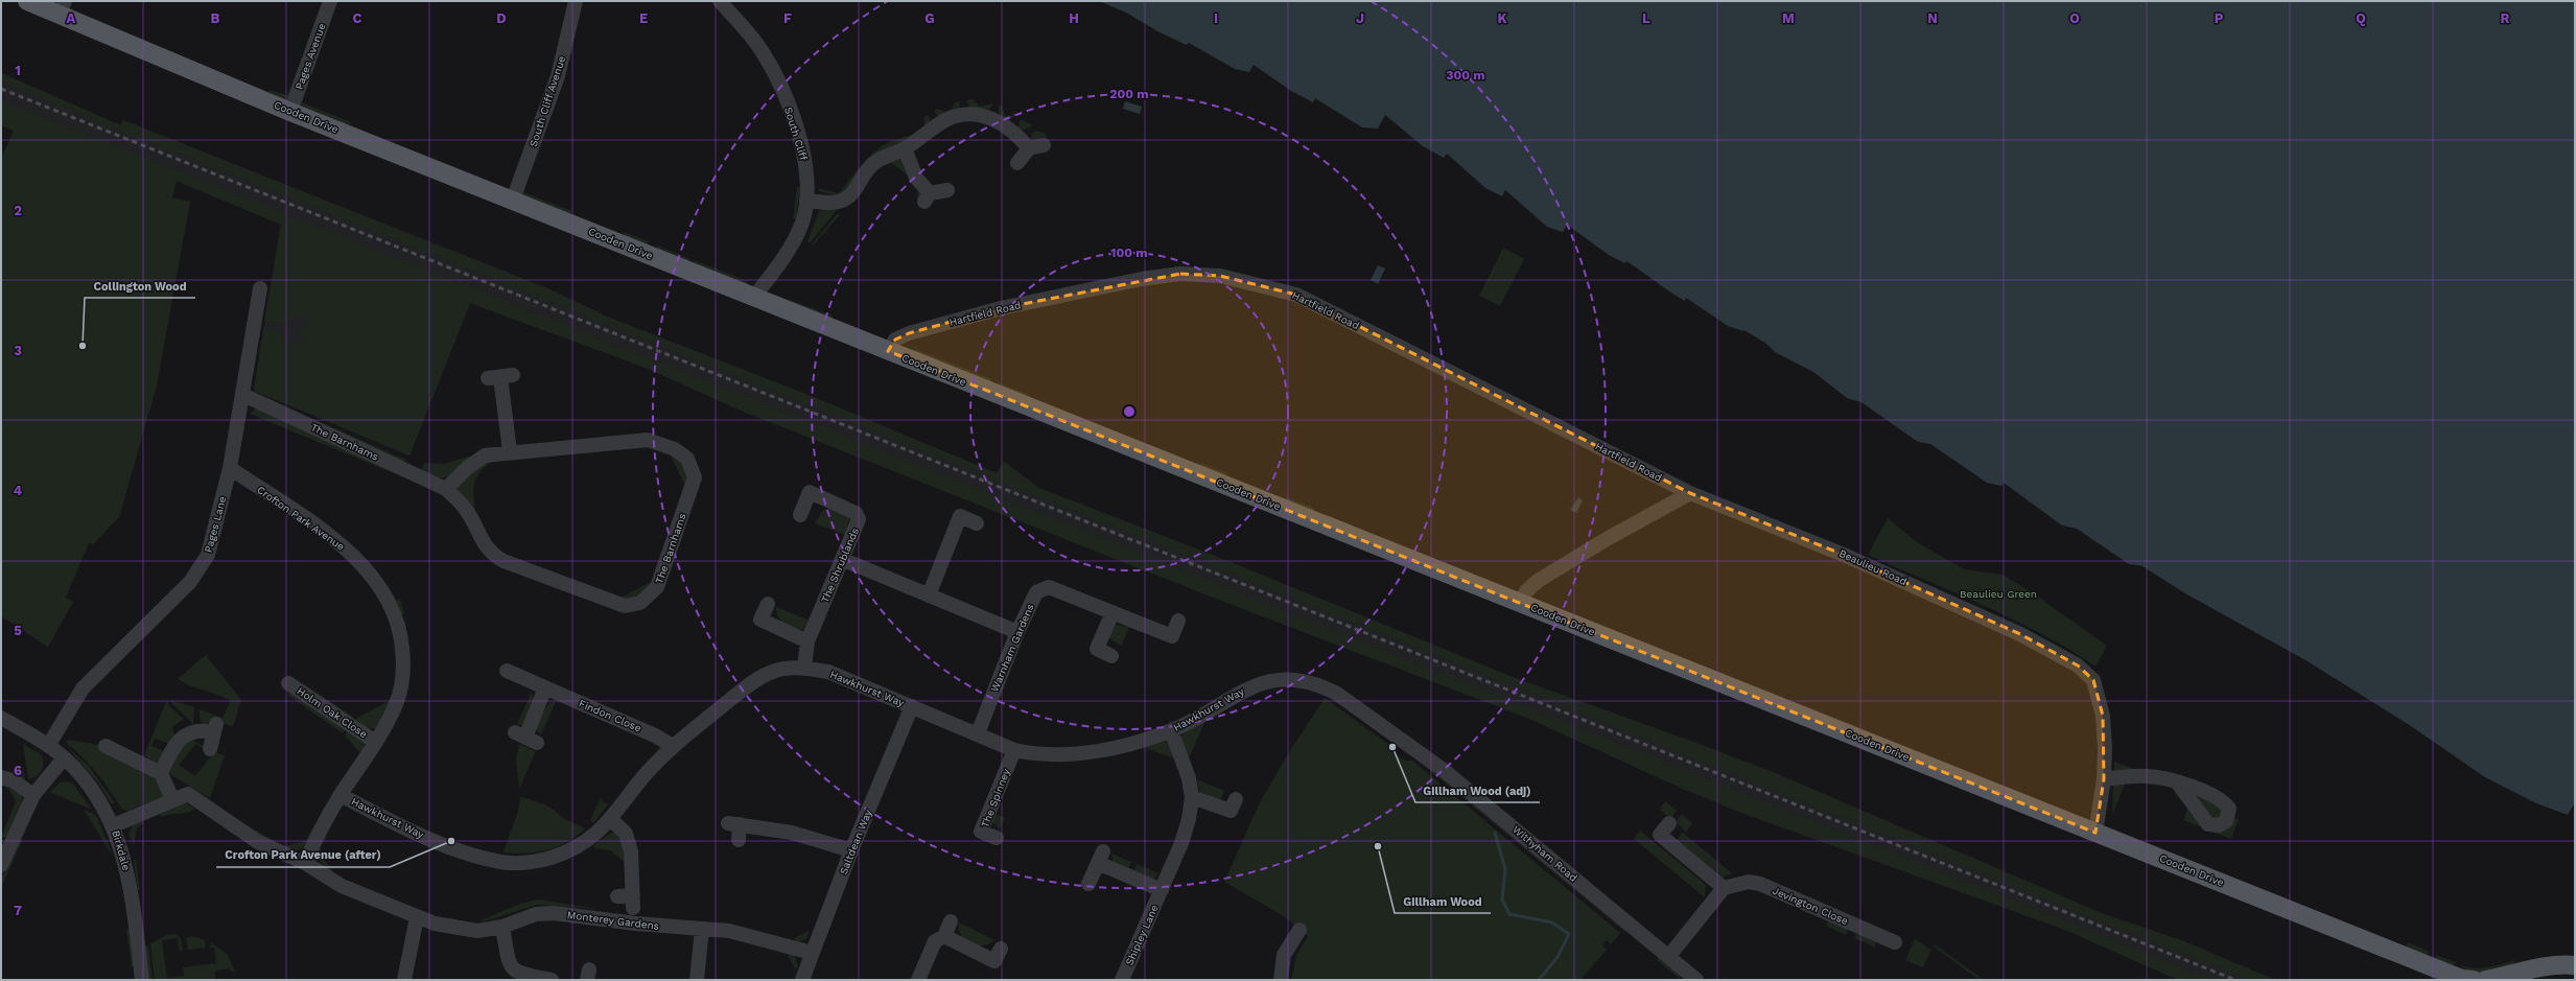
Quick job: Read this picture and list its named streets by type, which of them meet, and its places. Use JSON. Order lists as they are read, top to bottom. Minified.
{"streets":{"main road":["Cooden Drive"],"street":["Pages Avenue","South Cliff Avenue","South Cliff","Hartfield Road","The Barnhams","Crofton Park Avenue","Pages Lane","The Shrublands","Beaulieu Road","Warnham Gardens","Hawkhurst Way","Holm Oak Close","Findon Close","The Spinney","Saltdean Way","Birkdale","Withyham Road","Jevington Close","Monterey Gardens","Shipley Lane"]},"crossings":[["Pages Avenue","Cooden Drive"],["South Cliff Avenue","Cooden Drive"],["Cooden Drive","South Cliff"],["Cooden Drive","Hartfield Road"],["Cooden Drive","Beaulieu Road"],["Hartfield Road","Beaulieu Road"],["The Barnhams","Pages Lane"],["Crofton Park Avenue","Pages Lane"],["Crofton Park Avenue","Hawkhurst Way"],["Crofton Park Avenue","Holm Oak Close"],["Crofton Park Avenue","Monterey Gardens"],["Pages Lane","Birkdale"],["The Shrublands","Hawkhurst Way"],["Warnham Gardens","Hawkhurst Way"],["Hawkhurst Way","Findon Close"],["Hawkhurst Way","The Spinney"],["Hawkhurst Way","Saltdean Way"],["Hawkhurst Way","Withyham Road"],["Hawkhurst Way","Shipley Lane"],["Saltdean Way","Monterey Gardens"]],"parks":["Beaulieu Green"],"places":["Collington Wood","Gillham Wood (adj)","Crofton Park Avenue (after)","Gillham Wood"],"grid":{"columns":["A","B","C","D","E","F","G","H","I","J","K","L","M","N","O","P","Q","R"],"rows":["1","2","3","4","5","6","7"]},"rings":["300 m","200 m","100 m"]}
